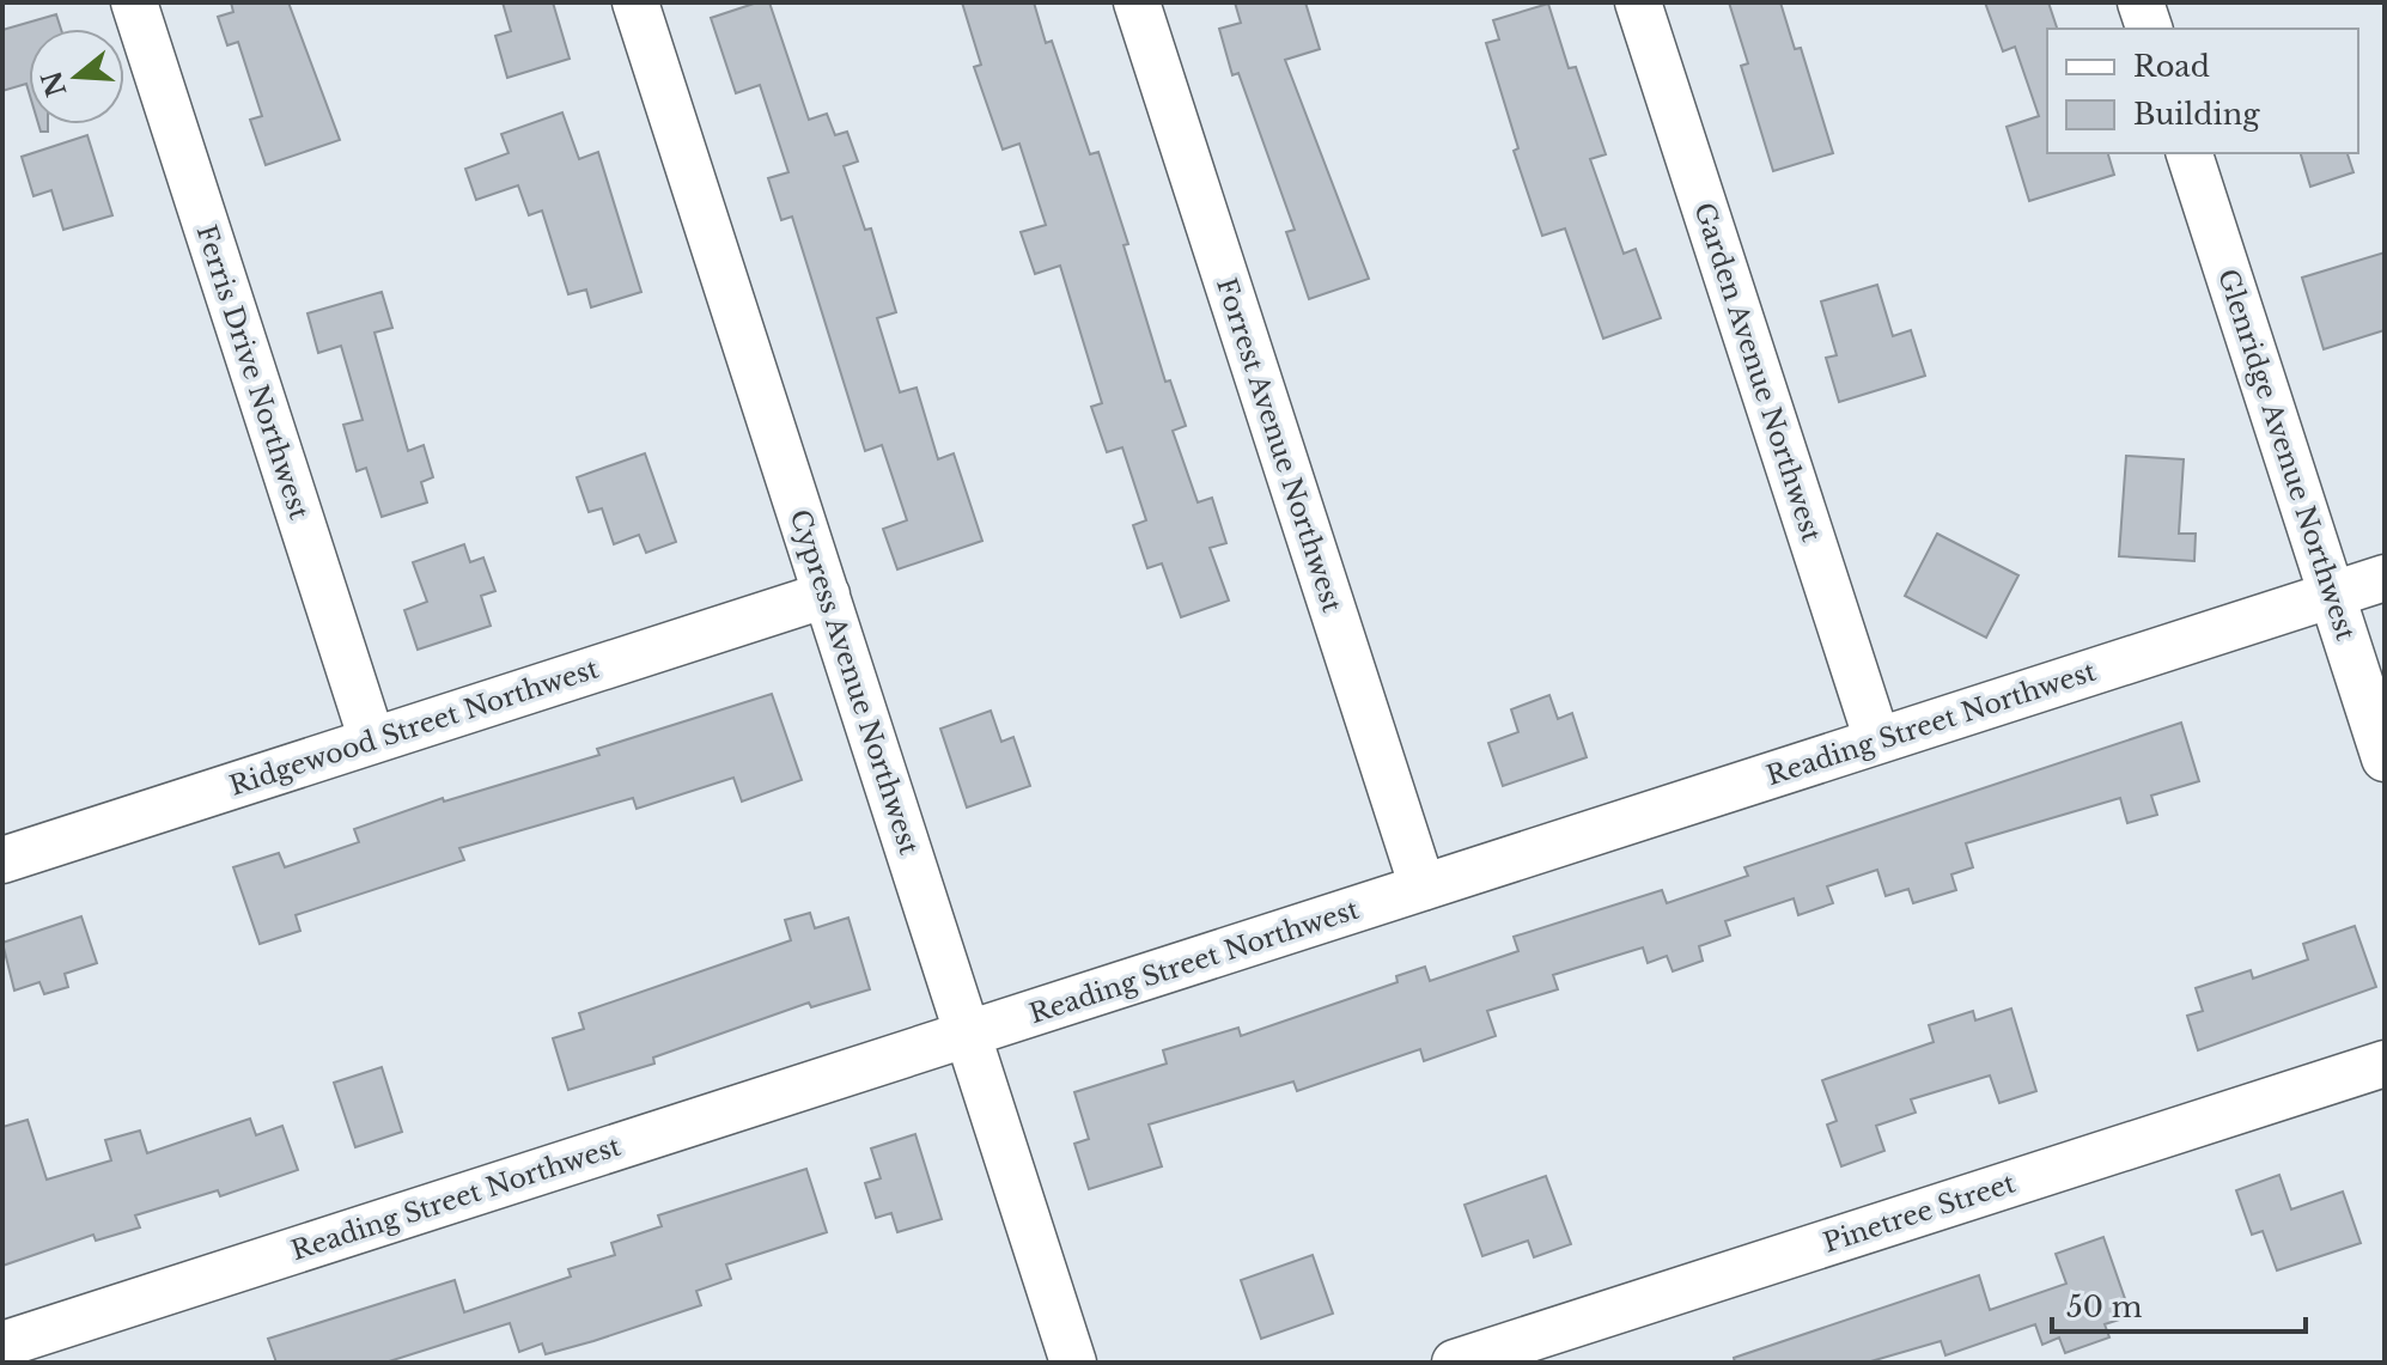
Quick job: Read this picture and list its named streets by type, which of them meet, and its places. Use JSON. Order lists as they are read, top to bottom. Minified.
{"streets":{"street":["Ferris Drive Northwest","Garden Avenue Northwest","Forrest Avenue Northwest","Glenridge Avenue Northwest","Cypress Avenue Northwest","Reading Street Northwest","Ridgewood Street Northwest","Pinetree Street"]},"crossings":[["Ferris Drive Northwest","Ridgewood Street Northwest"],["Garden Avenue Northwest","Reading Street Northwest"],["Forrest Avenue Northwest","Reading Street Northwest"],["Glenridge Avenue Northwest","Reading Street Northwest"],["Cypress Avenue Northwest","Reading Street Northwest"],["Cypress Avenue Northwest","Ridgewood Street Northwest"]],"legend":["Road","Building"],"scale_bar":"50 m","north":"left"}
